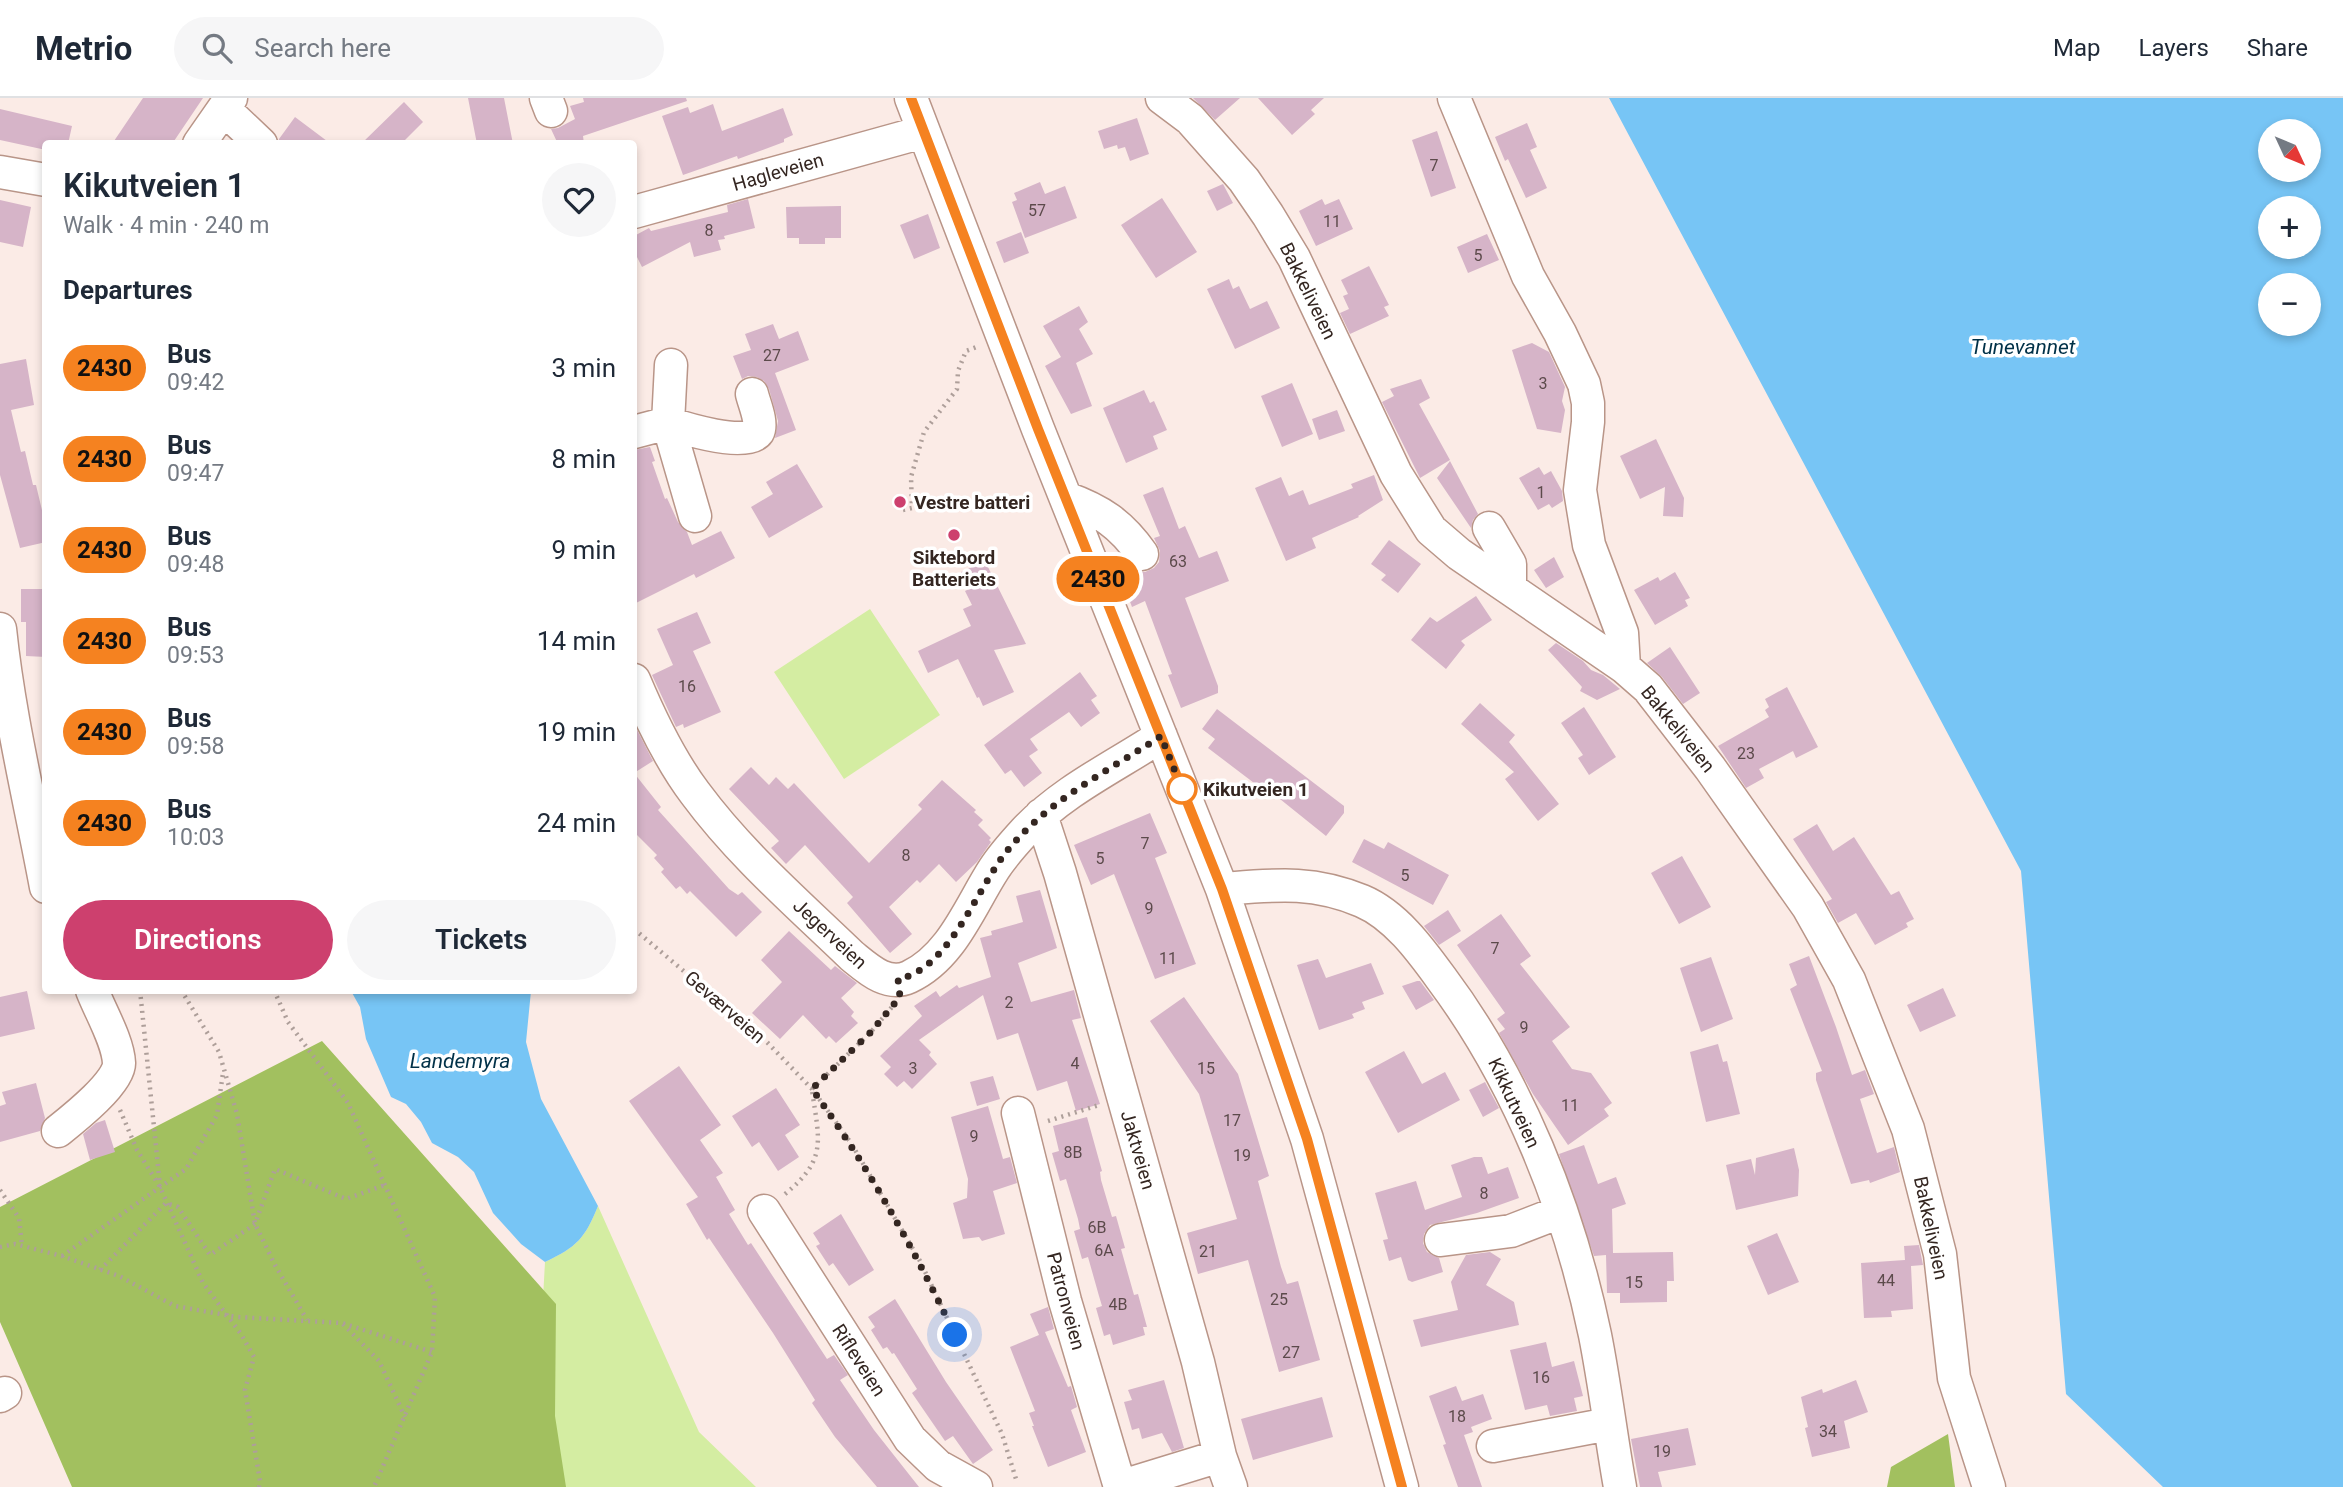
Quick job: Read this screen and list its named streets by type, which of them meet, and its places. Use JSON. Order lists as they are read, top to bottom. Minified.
{"streets":{"street":["Hagleveien","Bakkeliveien","Jegerveien","Kikkutveien","Jaktveien","Patronveien","Rifleveien"],"path":["Geværveien"]},"water":["Tunevannet","Landemyra"],"places":["Vestre batteri","Siktebord Batteriets","Kikutveien 1"],"lines":["bus line 2430"],"house_numbers":["7","57","11","8","5","27","3","1","63","16","23","7","8","5","5","9","7","11","2","9","4","3","15","11","17","9","8B","19","8","6B","6A","21","44","15","25","4B","27","16","18","34","19"],"north":"bottom right","page":{"header":"Metrio","search":"Search here","nav":["Map","Layers","Share"],"on_map":"2430","map_buttons":["+","−"],"heading":[["Kikutveien 1","Walk · 4 min · 240 m"],"Departures"],"list":[{"mark":"2430","name":"Bus","note":"09:42","value":"3 min"},{"mark":"2430","name":"Bus","note":"09:47","value":"8 min"},{"mark":"2430","name":"Bus","note":"09:48","value":"9 min"},{"mark":"2430","name":"Bus","note":"09:53","value":"14 min"},{"mark":"2430","name":"Bus","note":"09:58","value":"19 min"},{"mark":"2430","name":"Bus","note":"10:03","value":"24 min"}],"buttons":["Directions","Tickets"]}}
